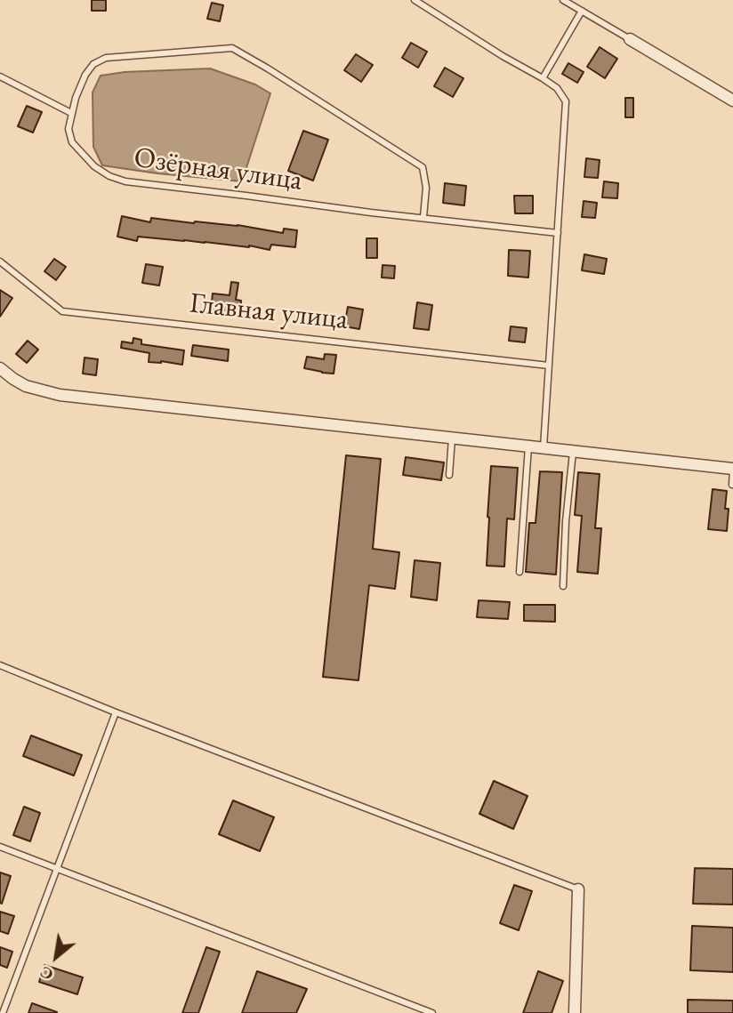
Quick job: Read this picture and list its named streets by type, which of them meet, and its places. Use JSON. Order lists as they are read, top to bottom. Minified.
{"streets":{"lane":["Озёрная улица","Главная улица"]},"north":"bottom left"}
